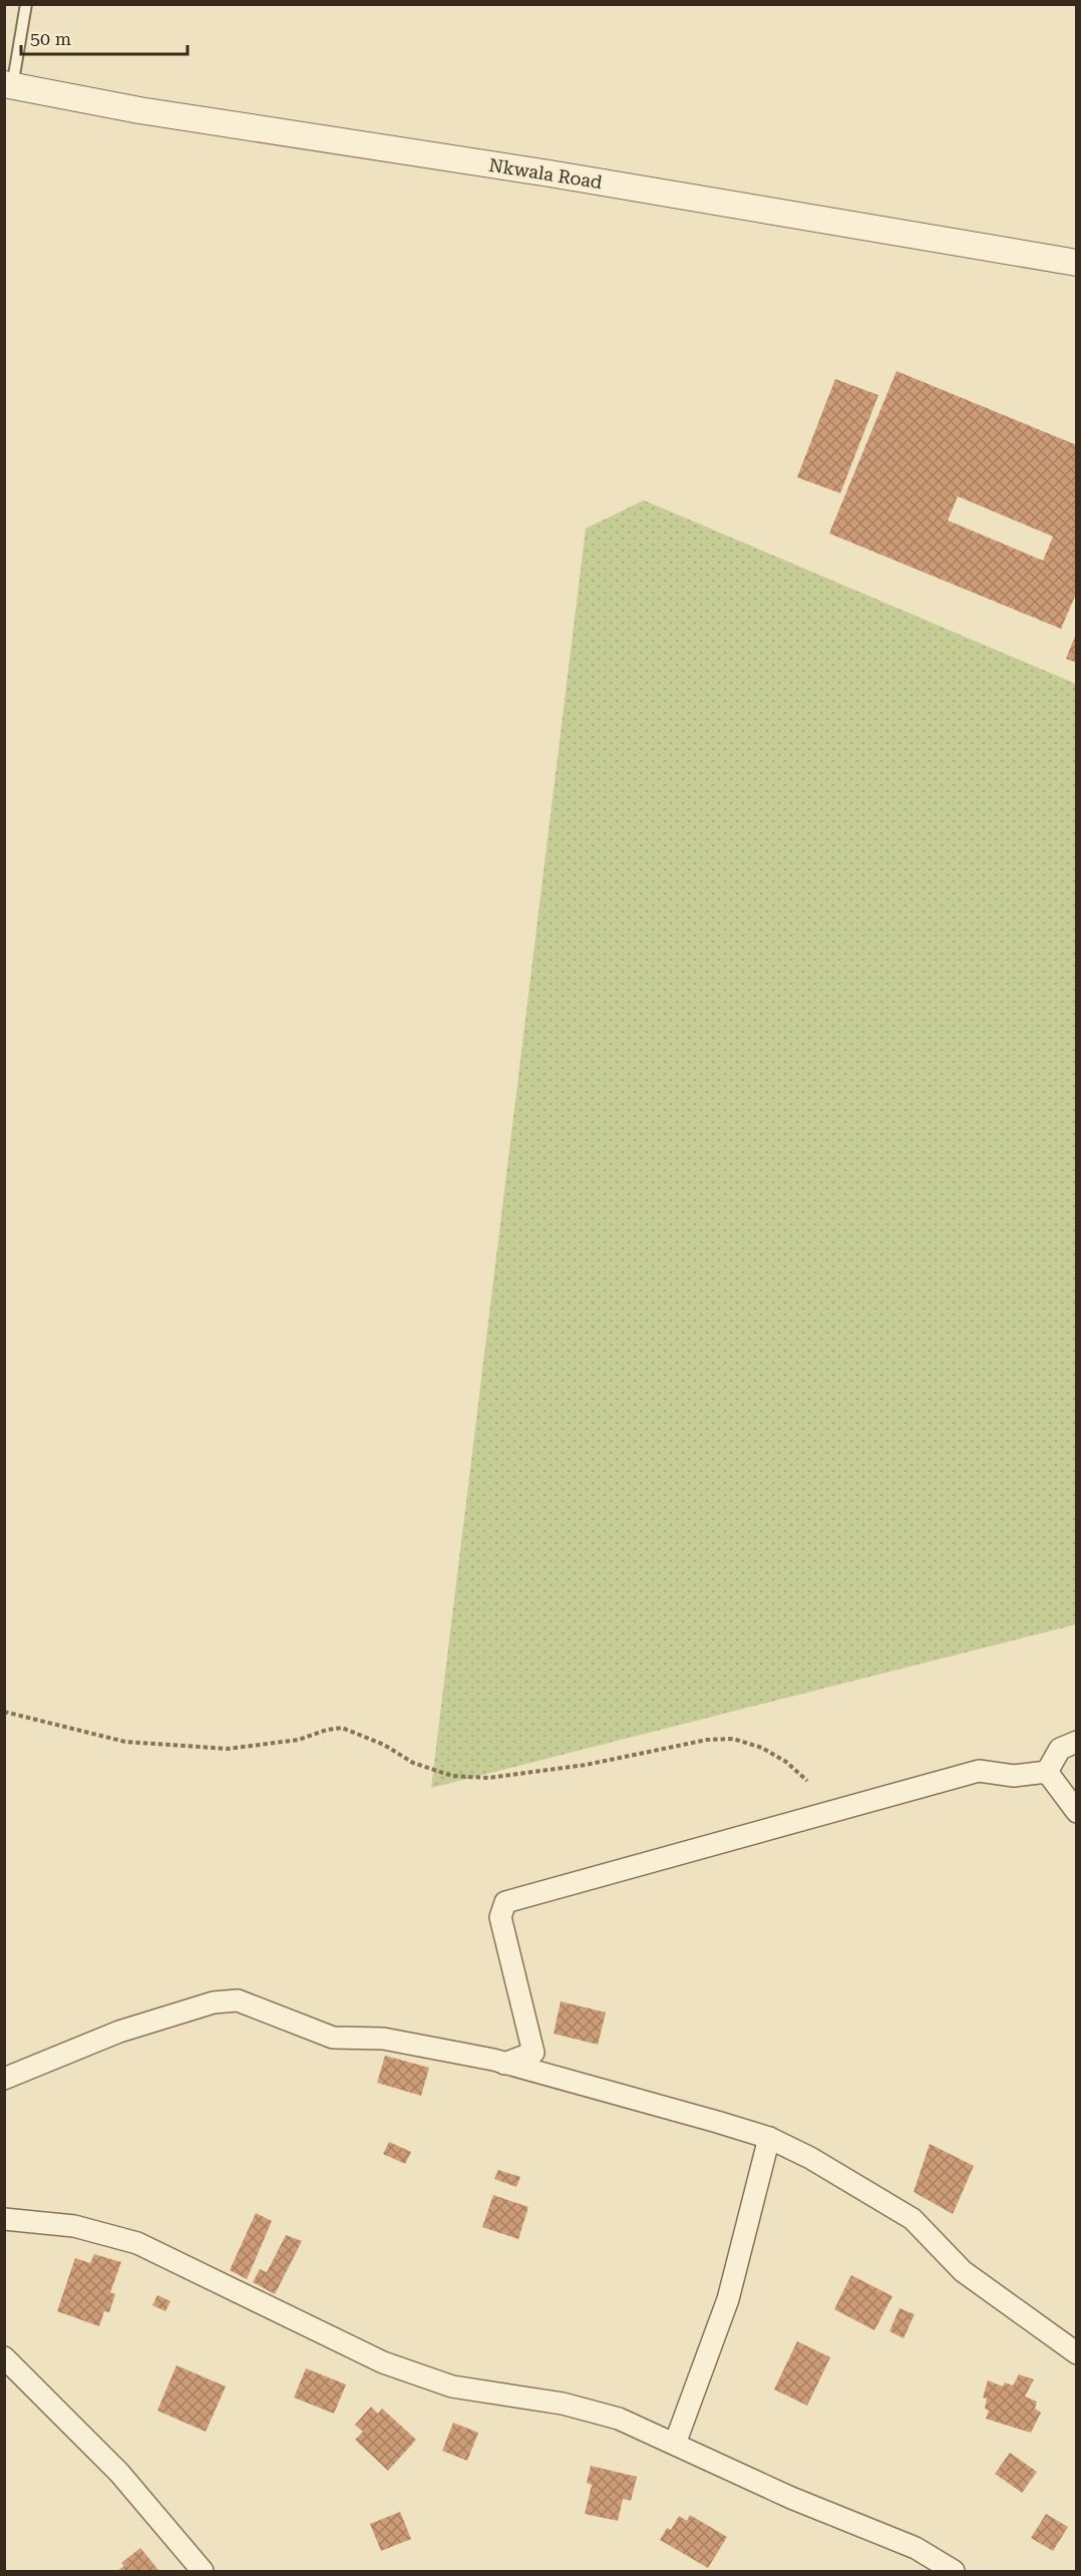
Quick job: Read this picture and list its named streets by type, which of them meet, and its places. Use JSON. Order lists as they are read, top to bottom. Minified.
{"streets":{"street":["Nkwala Road"]},"scale_bar":"50 m"}
